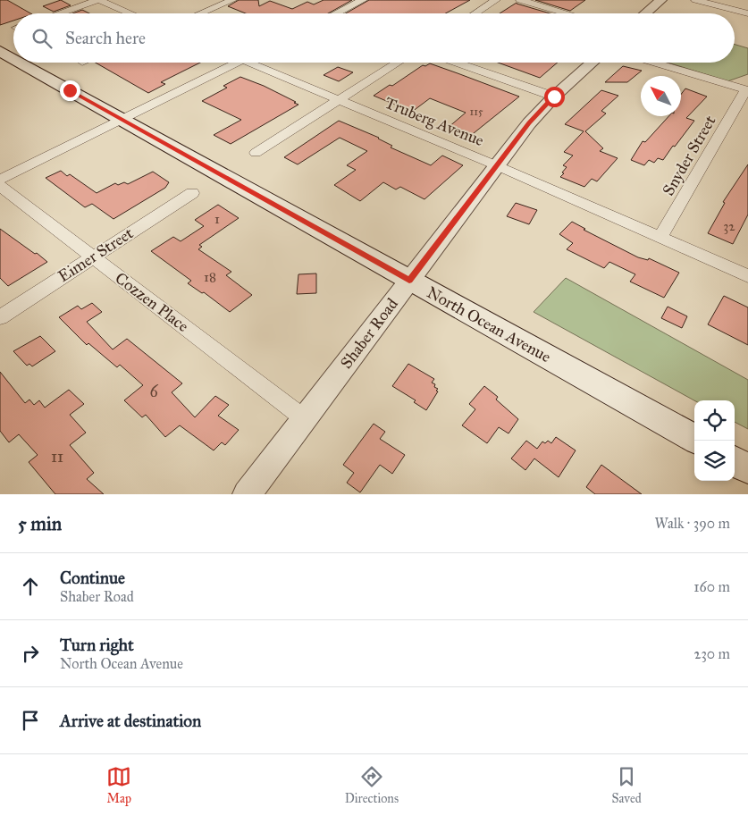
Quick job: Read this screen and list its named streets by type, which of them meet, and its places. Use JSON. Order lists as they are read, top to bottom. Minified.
{"streets":{"main road":["North Ocean Avenue"],"street":["Truberg Avenue","Snyder Street","Eimer Street","Cozzen Place","Shaber Road"]},"crossings":[["Truberg Avenue","Snyder Street"],["Truberg Avenue","Shaber Road"],["Eimer Street","Cozzen Place"],["Cozzen Place","Shaber Road"],["North Ocean Avenue","Shaber Road"]],"house_numbers":["115","1","32","18","6","11"],"north":"top left","page":{"search":"Search here","heading":["5 min","Walk · 390 m"],"list":[["Continue","Shaber Road","160 m"],["Turn right","North Ocean Avenue","230 m"],"Arrive at destination"],"nav":["Map","Directions","Saved"]}}
